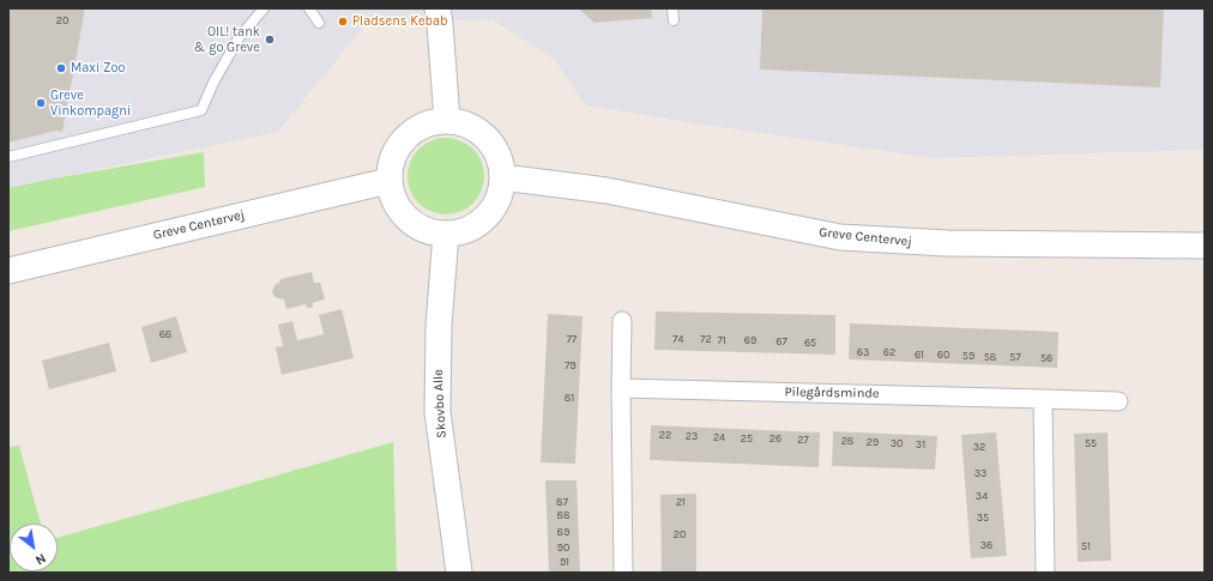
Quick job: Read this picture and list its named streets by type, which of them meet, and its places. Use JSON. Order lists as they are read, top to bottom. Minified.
{"streets":{"street":["Greve Centervej","Pilegårdsminde","Skovbo Alle"]},"crossings":[["Greve Centervej","Skovbo Alle"]],"places":["Pladsens Kebab","OIL! tank & go Greve","Maxi Zoo","Greve Vinkompagni"],"house_numbers":["20","68","77","74","72","71","69","67","65","63","62","61","60","59","58","57","56","79","81","22","23","24","25","26","27","28","29","30","55","31","32","33","34","87","21","88","35","89","20","36","51","90","91"],"north":"bottom right"}
